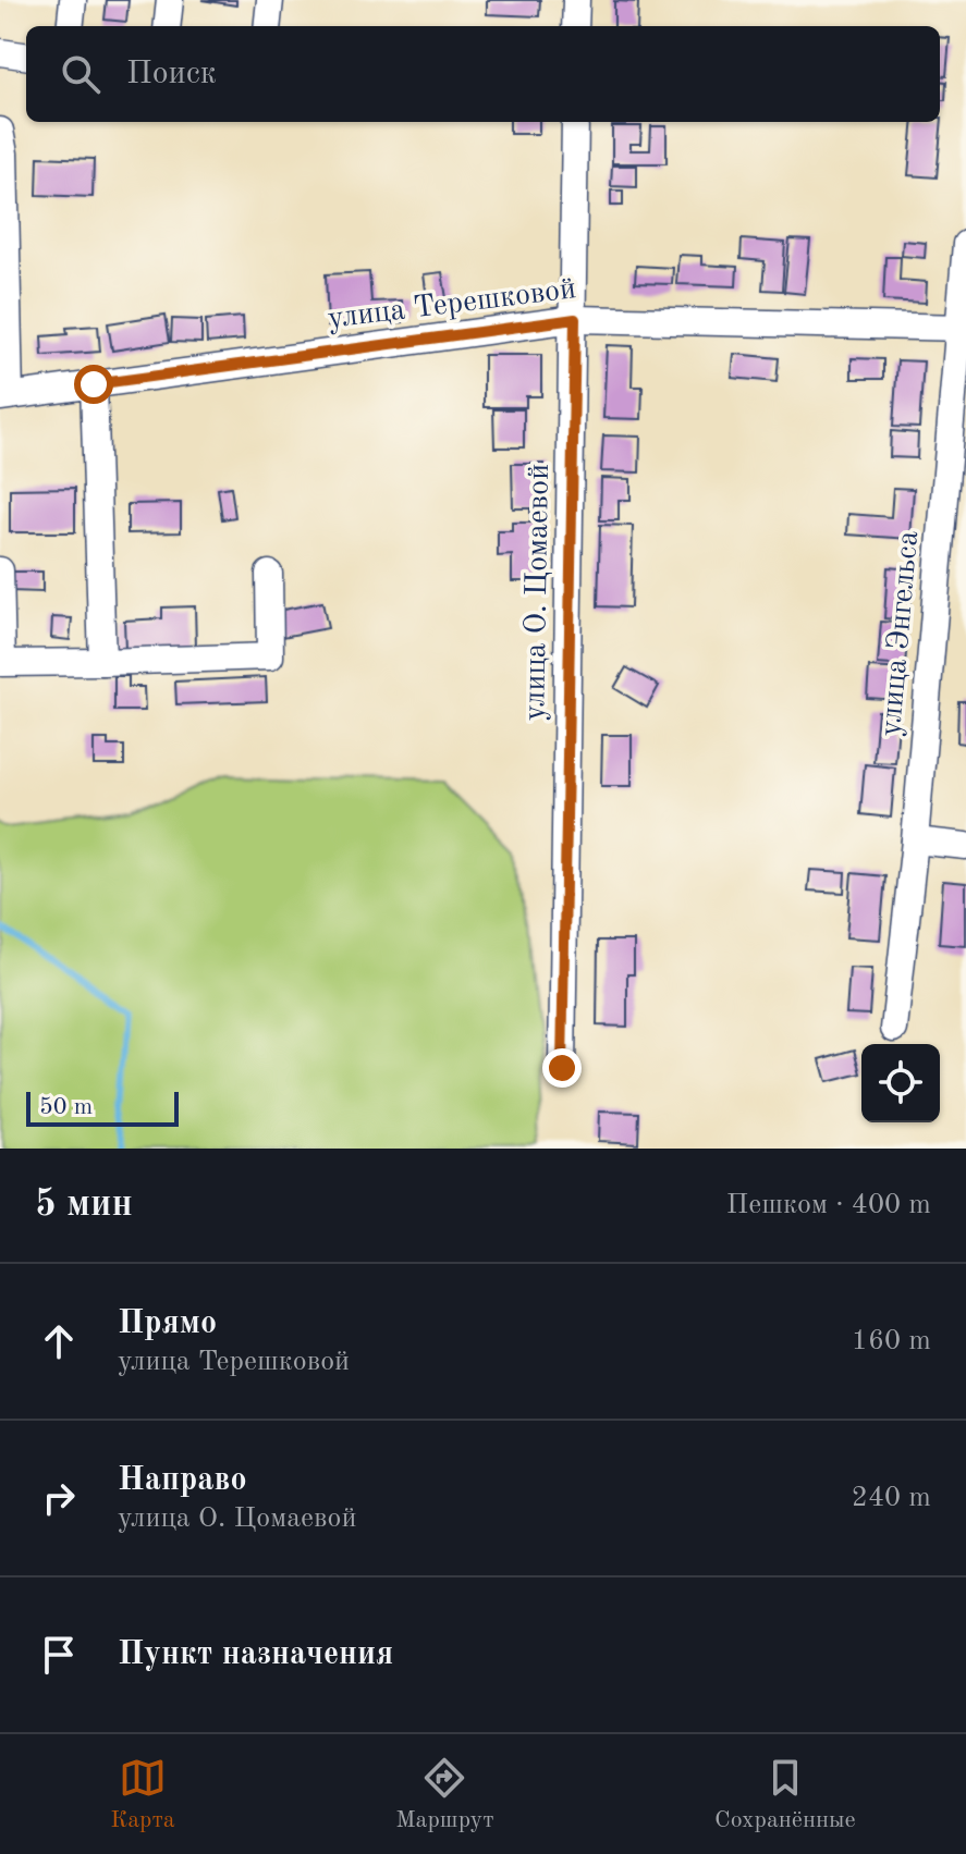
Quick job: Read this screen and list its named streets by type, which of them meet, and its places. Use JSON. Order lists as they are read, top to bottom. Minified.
{"streets":{"street":["улица Терешковой","улица О. Цомаевой","улица Энгельса"]},"crossings":[["улица Терешковой","улица О. Цомаевой"],["улица Терешковой","улица Энгельса"]],"scale_bar":"50 m","page":{"search":"Поиск","scale":"50 m","heading":["5 мин","Пешком · 400 m"],"list":[["Прямо","улица Терешковой","160 m"],["Направо","улица О. Цомаевой","240 m"],"Пункт назначения"],"nav":["Карта","Маршрут","Сохранённые"]}}
